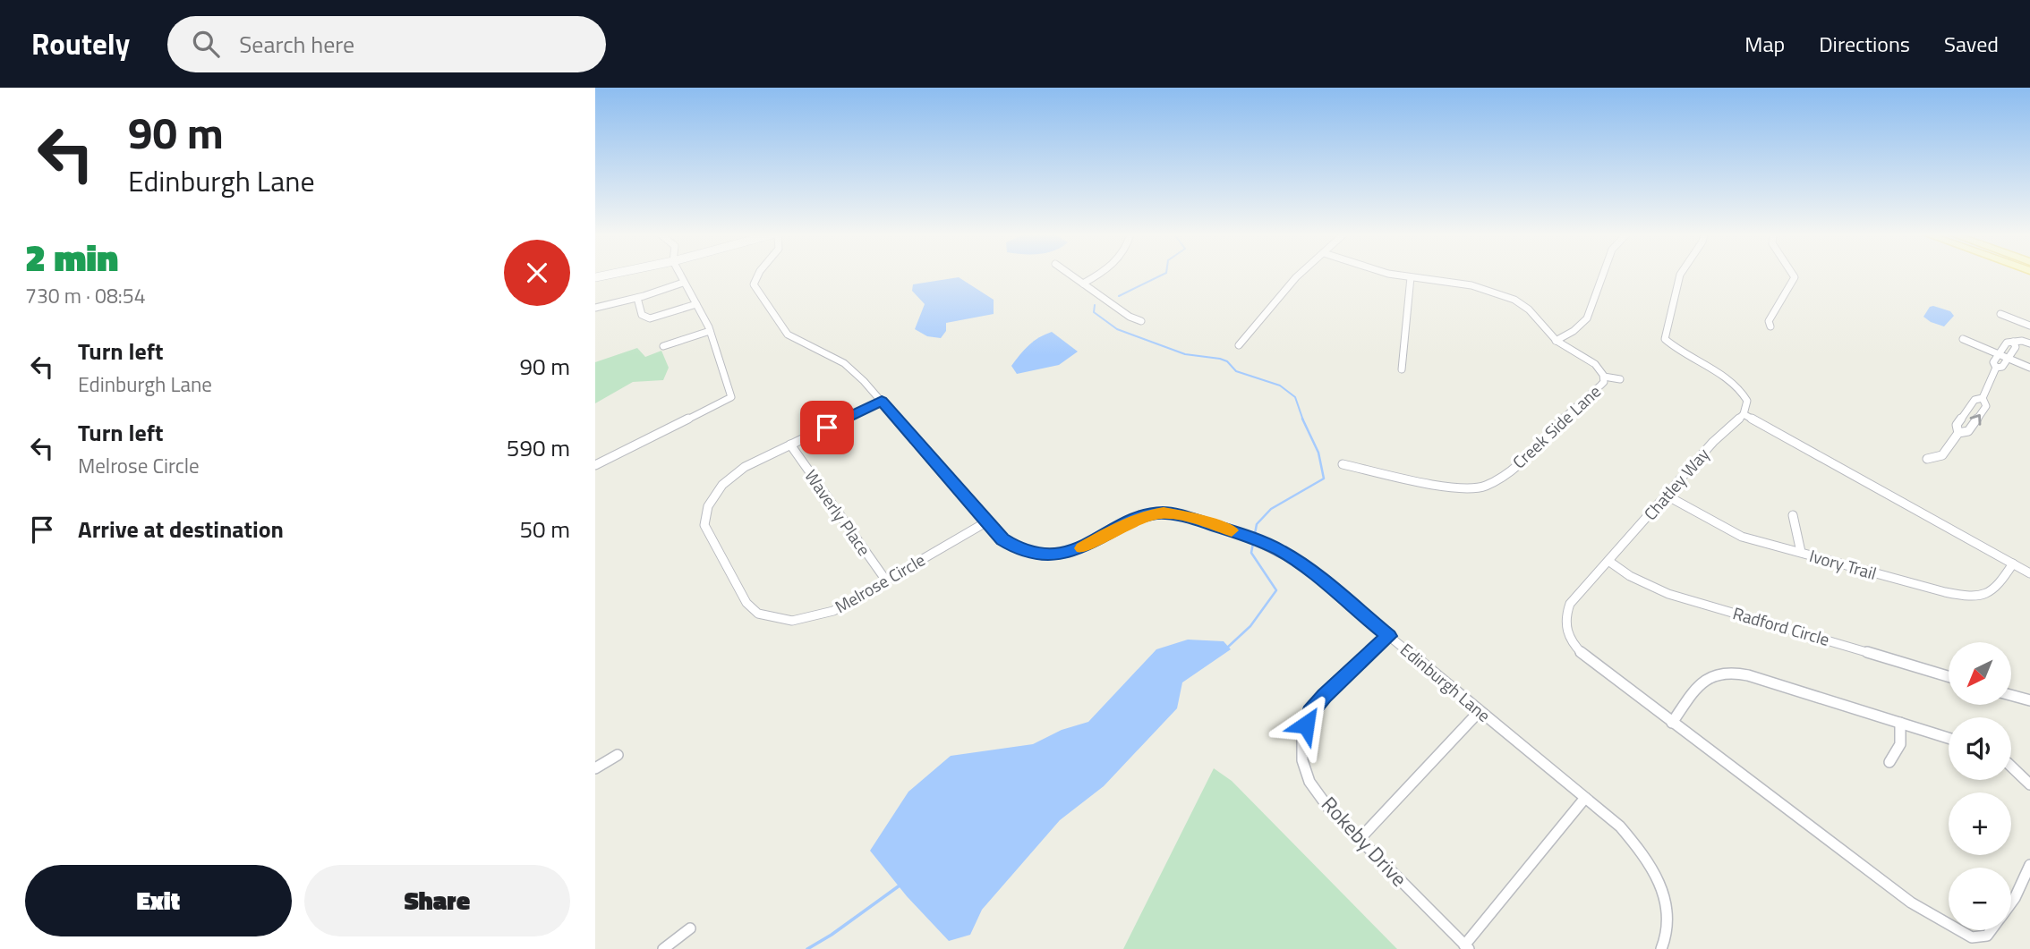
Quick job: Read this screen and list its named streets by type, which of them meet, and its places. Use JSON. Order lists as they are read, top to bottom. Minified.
{"streets":{"street":["Creek Side Lane","Chatley Way","Waverly Place","Ivory Trail","Melrose Circle","Radford Circle","Edinburgh Lane","Rokeby Drive"]},"crossings":[["Chatley Way","Ivory Trail"],["Chatley Way","Radford Circle"],["Waverly Place","Melrose Circle"],["Melrose Circle","Edinburgh Lane"],["Edinburgh Lane","Rokeby Drive"]],"north":"bottom left","page":{"header":"Routely","search":"Search here","nav":["Map","Directions","Saved"],"turn":["90 m","Edinburgh Lane"],"heading":["2 min","730 m · 08:54"],"list":[{"name":"Turn left","note":"Edinburgh Lane","value":"90 m"},{"name":"Turn left","note":"Melrose Circle","value":"590 m"},{"name":"Arrive at destination","value":"50 m"}],"map_buttons":["+","−"],"buttons":["Exit","Share"]}}
